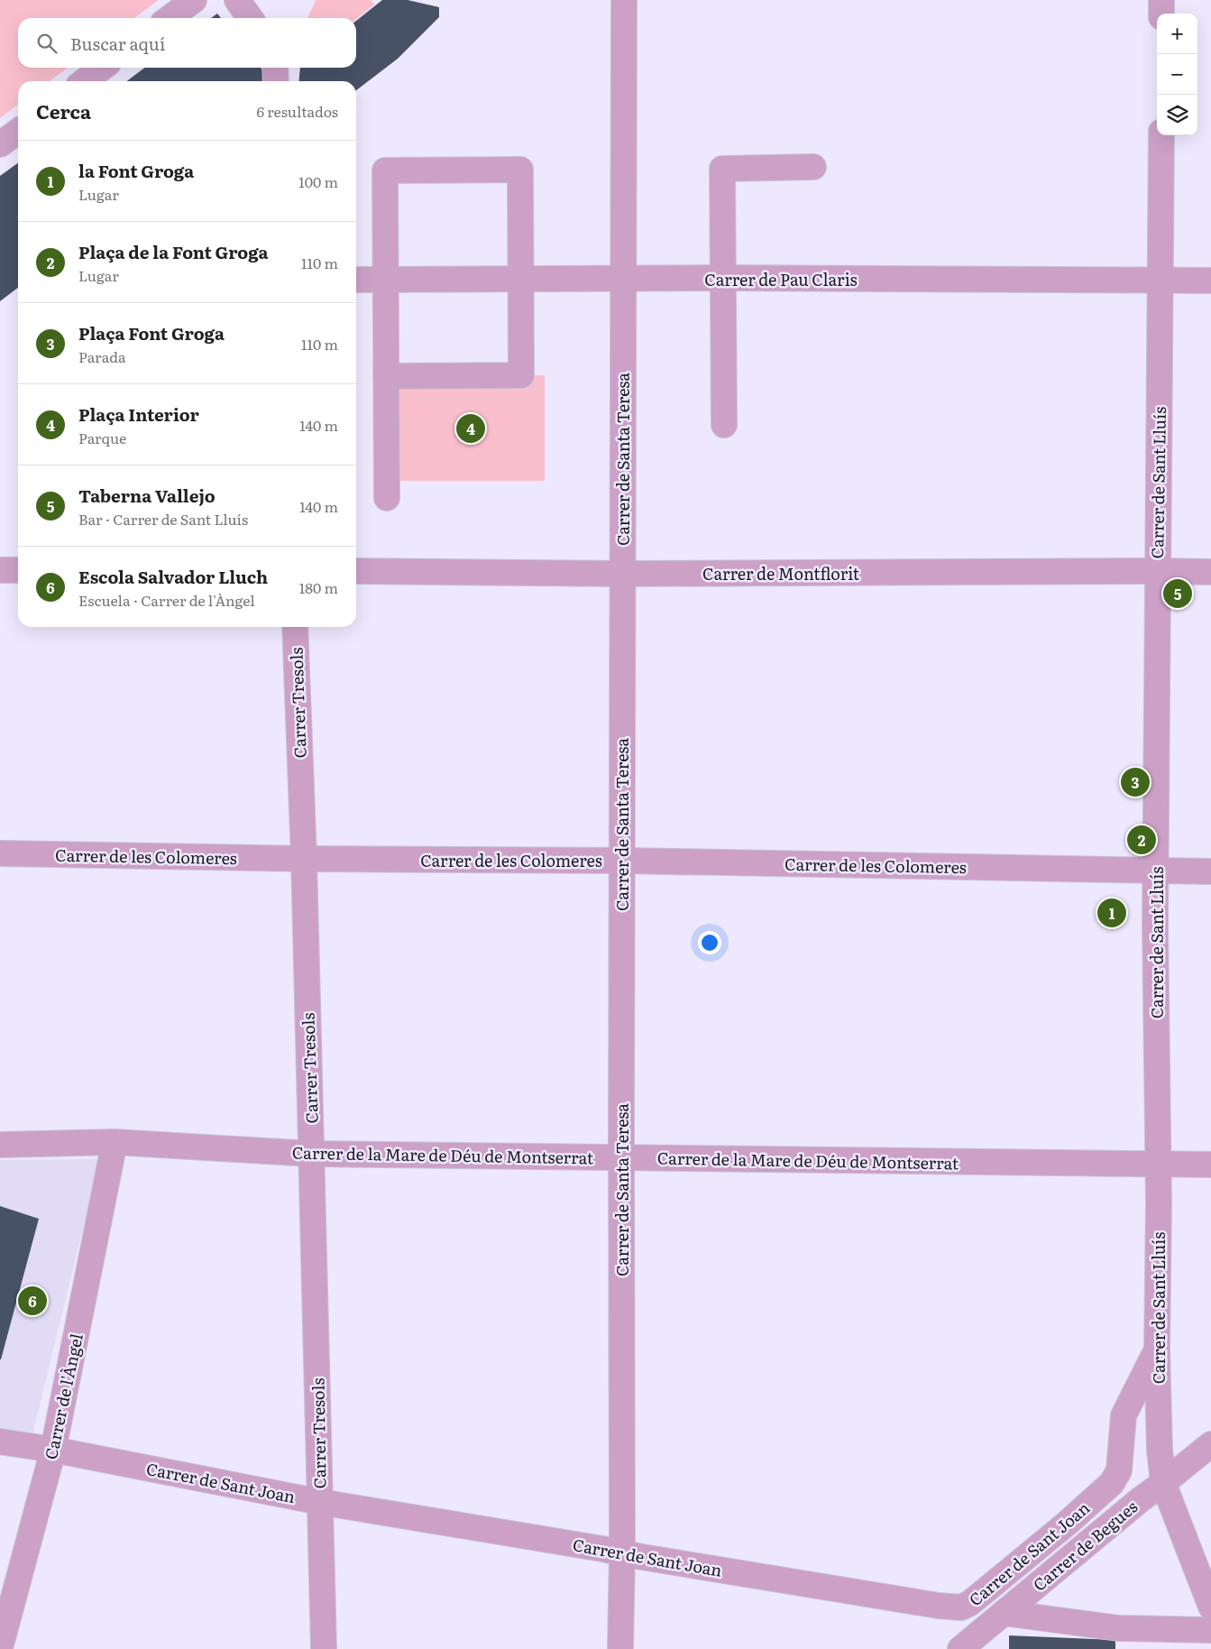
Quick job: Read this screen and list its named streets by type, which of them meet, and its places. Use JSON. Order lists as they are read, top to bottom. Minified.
{"streets":{"street":["Carrer de Pau Claris","Carrer de Santa Teresa","Carrer de Sant Lluís","Carrer de Montflorit","Carrer Tresols","Carrer de les Colomeres","Carrer de la Mare de Déu de Montserrat","Carrer de l'Àngel","Carrer de Sant Joan","Carrer de Begues"]},"crossings":[["Carrer de Pau Claris","Carrer de Santa Teresa"],["Carrer de Pau Claris","Carrer de Sant Lluís"],["Carrer de Santa Teresa","Carrer de Montflorit"],["Carrer de Santa Teresa","Carrer de les Colomeres"],["Carrer de Santa Teresa","Carrer de la Mare de Déu de Montserrat"],["Carrer de Santa Teresa","Carrer de Sant Joan"],["Carrer de Sant Lluís","Carrer de Montflorit"],["Carrer de Sant Lluís","Carrer de les Colomeres"],["Carrer de Sant Lluís","Carrer de la Mare de Déu de Montserrat"],["Carrer de Sant Lluís","Carrer de Sant Joan"],["Carrer de Sant Lluís","Carrer de Begues"],["Carrer Tresols","Carrer de les Colomeres"],["Carrer Tresols","Carrer de la Mare de Déu de Montserrat"],["Carrer Tresols","Carrer de Sant Joan"],["Carrer de la Mare de Déu de Montserrat","Carrer de l'Àngel"],["Carrer de l'Àngel","Carrer de Sant Joan"]],"page":{"map_buttons":["+","−"],"search":"Buscar aquí","heading":["Cerca","6 resultados"],"list":[{"mark":"1","name":"la Font Groga","note":"Lugar","value":"100 m"},{"mark":"2","name":"Plaça de la Font Groga","note":"Lugar","value":"110 m"},{"mark":"3","name":"Plaça Font Groga","note":"Parada","value":"110 m"},{"mark":"4","name":"Plaça Interior","note":"Parque","value":"140 m"},{"mark":"5","name":"Taberna Vallejo","note":"Bar · Carrer de Sant Lluís","value":"140 m"},{"mark":"6","name":"Escola Salvador Lluch","note":"Escuela · Carrer de l'Àngel","value":"180 m"}],"pins":["4","5","3","2","1","6"]}}
